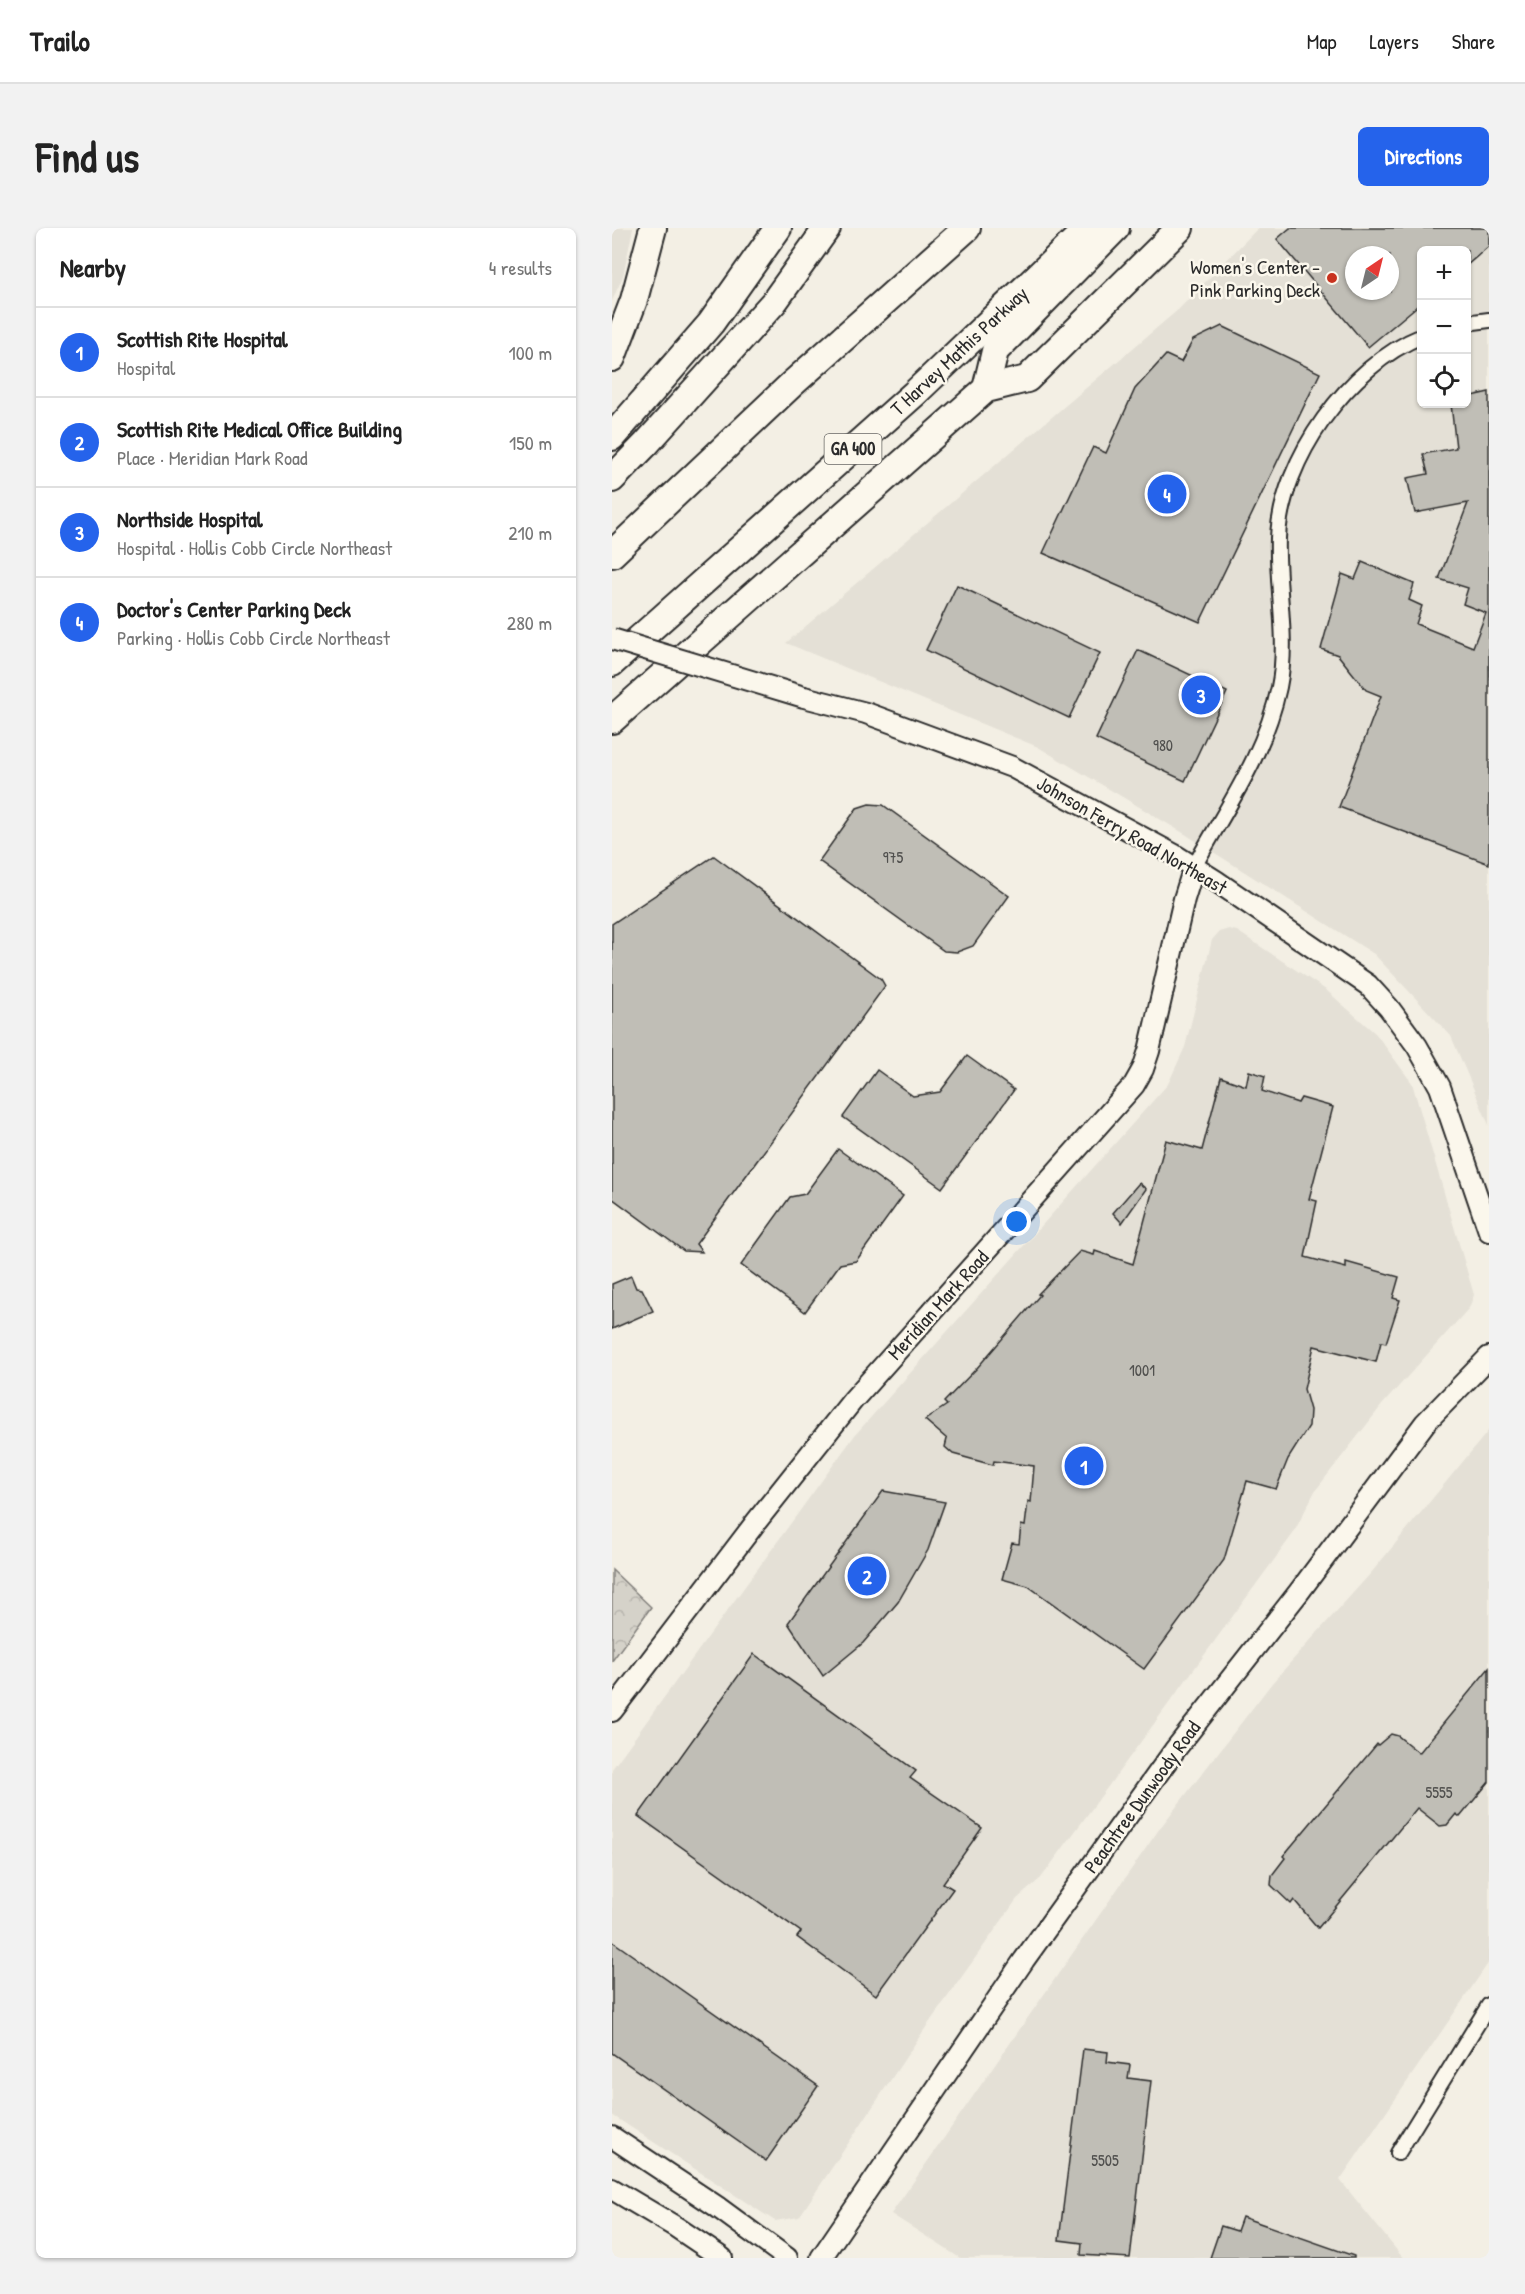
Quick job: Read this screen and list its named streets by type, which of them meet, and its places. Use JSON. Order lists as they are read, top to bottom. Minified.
{"streets":{"highway":["T Harvey Mathis Parkway","GA 400"],"main road":["Johnson Ferry Road Northeast","Meridian Mark Road","Peachtree Dunwoody Road"]},"crossings":[["Johnson Ferry Road Northeast","Meridian Mark Road"]],"places":["Women's Center - Pink Parking Deck"],"house_numbers":["980","975","1001","5555","5505"],"north":"top right","page":{"header":"Trailo","nav":["Map","Layers","Share"],"buttons":"Directions","title":"Find us","heading":["Nearby","4 results"],"map_buttons":["+","−"],"list":[{"mark":"1","name":"Scottish Rite Hospital","note":"Hospital","value":"100 m"},{"mark":"2","name":"Scottish Rite Medical Office Building","note":"Place · Meridian Mark Road","value":"150 m"},{"mark":"3","name":"Northside Hospital","note":"Hospital · Hollis Cobb Circle Northeast","value":"210 m"},{"mark":"4","name":"Doctor's Center Parking Deck","note":"Parking · Hollis Cobb Circle Northeast","value":"280 m"}],"pins":["4","3","1","2"]}}
